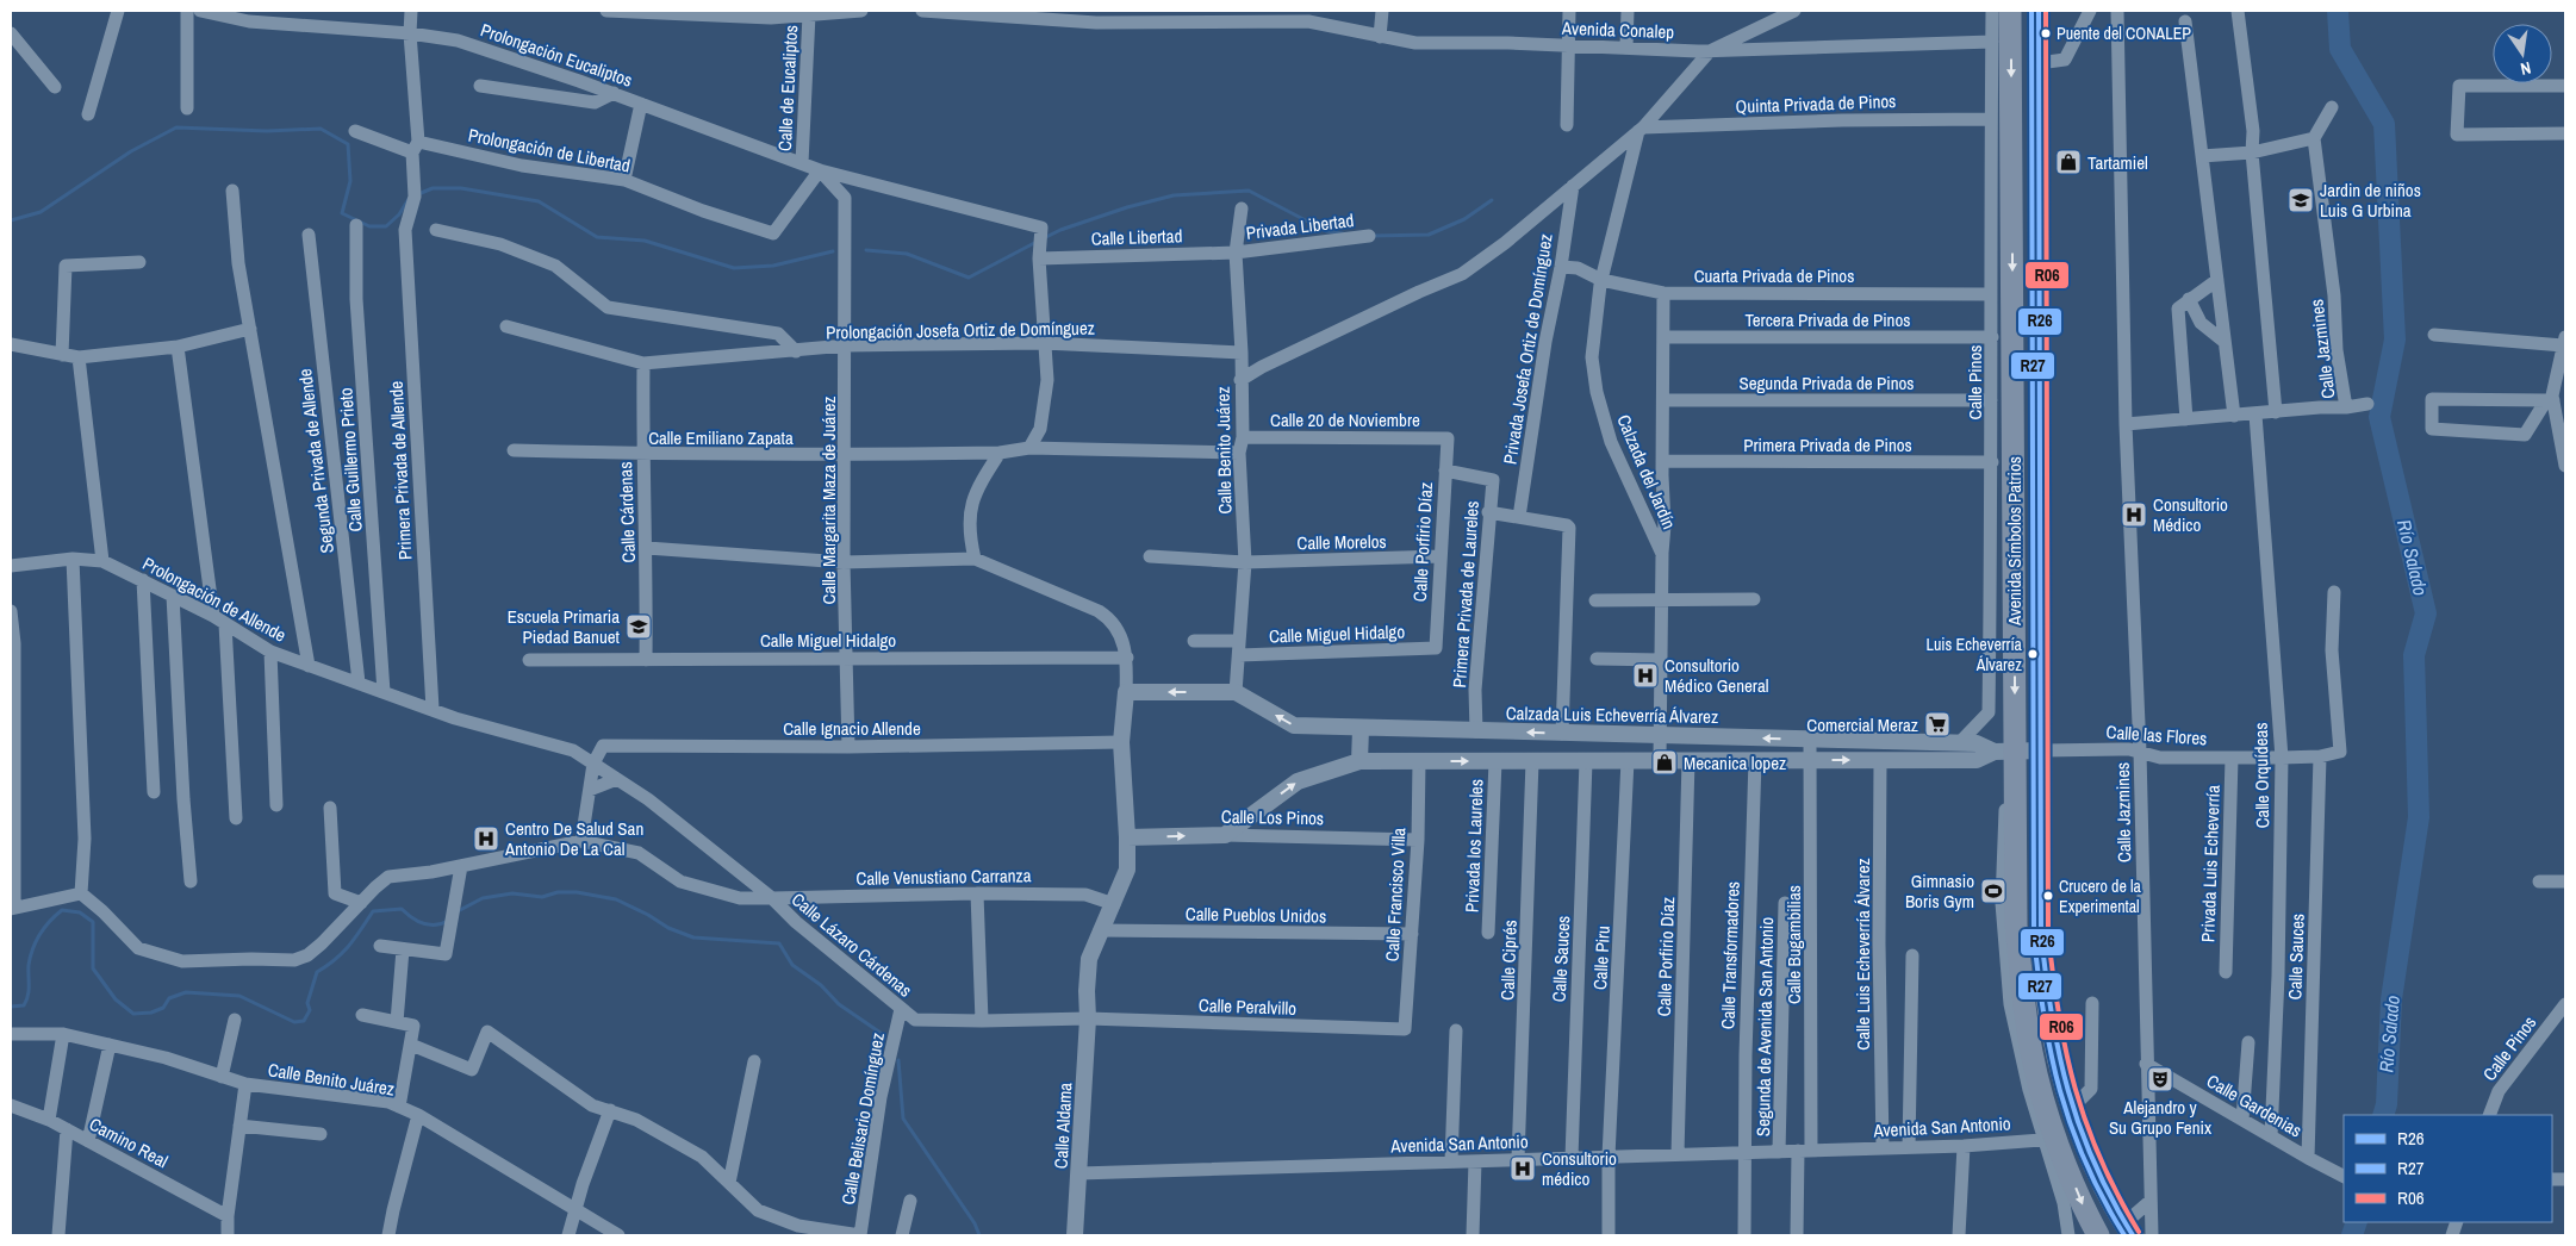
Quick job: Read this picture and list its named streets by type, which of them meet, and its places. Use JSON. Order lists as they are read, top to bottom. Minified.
{"streets":{"highway":["Avenida Símbolos Patrios"],"street":["Avenida Conalep","Prolongación Eucaliptos","Calle de Eucaliptos","Quinta Privada de Pinos","Prolongación de Libertad","Privada Libertad","Calle Libertad","Cuarta Privada de Pinos","Tercera Privada de Pinos","Prolongación Josefa Ortiz de Domínguez","Privada Josefa Ortiz de Domínguez","Calle Jazmines","Segunda Privada de Pinos","Calle Pinos","Calle 20 de Noviembre","Calle Emiliano Zapata","Primera Privada de Pinos","Calle Benito Juárez","Calle Guillermo Prieto","Segunda Privada de Allende","Primera Privada de Allende","Calzada del Jardín","Calle Margarita Maza de Juárez","Calle Cárdenas","Calle Morelos","Calle Porfirio Díaz","Primera Privada de Laureles","Prolongación de Allende","Calle Miguel Hidalgo","Calzada Luis Echeverría Álvarez","Calle Ignacio Allende","Calle las Flores","Calle Orquídeas","Calle Los Pinos","Privada los Laureles","Privada Luis Echeverría","Calle Venustiano Carranza","Calle Francisco Villa","Calle Pueblos Unidos","Calle Lázaro Cárdenas","Calle Bugambilias","Calle Luis Echeverría Álvarez","Calle Transformadores","Calle Sauces","Calle Piru","Calle Ciprés","Calle Peralvillo","Segunda de Avenida San Antonio","Calle Gardenias","Calle Belisario Domínguez","Calle Aldama","Avenida San Antonio","Camino Real"]},"crossings":[["Avenida Conalep","Calle Pinos"],["Prolongación Eucaliptos","Calle de Eucaliptos"],["Prolongación Eucaliptos","Prolongación de Libertad"],["Prolongación Eucaliptos","Calle Libertad"],["Prolongación Eucaliptos","Prolongación Josefa Ortiz de Domínguez"],["Prolongación Eucaliptos","Calle Emiliano Zapata"],["Prolongación Eucaliptos","Calle Margarita Maza de Juárez"],["Quinta Privada de Pinos","Calle Pinos"],["Quinta Privada de Pinos","Calzada del Jardín"],["Prolongación de Libertad","Primera Privada de Allende"],["Privada Libertad","Calle Libertad"],["Privada Libertad","Calle Benito Juárez"],["Calle Libertad","Calle Benito Juárez"],["Cuarta Privada de Pinos","Privada Josefa Ortiz de Domínguez"],["Cuarta Privada de Pinos","Calle Pinos"],["Cuarta Privada de Pinos","Calzada del Jardín"],["Tercera Privada de Pinos","Calle Pinos"],["Prolongación Josefa Ortiz de Domínguez","Calle Benito Juárez"],["Prolongación Josefa Ortiz de Domínguez","Calle Margarita Maza de Juárez"],["Prolongación Josefa Ortiz de Domínguez","Calle Cárdenas"],["Calle Jazmines","Calle las Flores"],["Calle Jazmines","Calle Orquídeas"],["Calle Jazmines","Calle Gardenias"],["Segunda Privada de Pinos","Calle Pinos"],["Calle Pinos","Primera Privada de Pinos"],["Calle Pinos","Avenida Símbolos Patrios"],["Calle Pinos","Calzada Luis Echeverría Álvarez"],["Calle 20 de Noviembre","Calle Benito Juárez"],["Calle 20 de Noviembre","Calle Porfirio Díaz"],["Calle Emiliano Zapata","Calle Margarita Maza de Juárez"],["Calle Emiliano Zapata","Calle Cárdenas"],["Calle Benito Juárez","Calle Morelos"],["Calle Benito Juárez","Calle Miguel Hidalgo"],["Calle Benito Juárez","Calzada Luis Echeverría Álvarez"],["Calle Guillermo Prieto","Prolongación de Allende"],["Segunda Privada de Allende","Prolongación de Allende"],["Primera Privada de Allende","Prolongación de Allende"],["Calzada del Jardín","Calzada Luis Echeverría Álvarez"],["Calle Margarita Maza de Juárez","Calle Miguel Hidalgo"],["Calle Margarita Maza de Juárez","Calle Ignacio Allende"],["Calle Cárdenas","Calle Miguel Hidalgo"],["Avenida Símbolos Patrios","Calzada Luis Echeverría Álvarez"],["Avenida Símbolos Patrios","Calle las Flores"],["Avenida Símbolos Patrios","Avenida San Antonio"],["Calle Morelos","Calle Porfirio Díaz"],["Calle Porfirio Díaz","Primera Privada de Laureles"],["Calle Porfirio Díaz","Calle Miguel Hidalgo"],["Calle Porfirio Díaz","Calzada Luis Echeverría Álvarez"],["Calle Porfirio Díaz","Avenida San Antonio"],["Primera Privada de Laureles","Calzada Luis Echeverría Álvarez"],["Prolongación de Allende","Calle Ignacio Allende"],["Calzada Luis Echeverría Álvarez","Calle las Flores"],["Calzada Luis Echeverría Álvarez","Calle Los Pinos"],["Calzada Luis Echeverría Álvarez","Privada los Laureles"],["Calzada Luis Echeverría Álvarez","Calle Francisco Villa"],["Calzada Luis Echeverría Álvarez","Calle Bugambilias"],["Calzada Luis Echeverría Álvarez","Calle Luis Echeverría Álvarez"],["Calzada Luis Echeverría Álvarez","Calle Transformadores"],["Calzada Luis Echeverría Álvarez","Calle Sauces"],["Calzada Luis Echeverría Álvarez","Calle Piru"],["Calzada Luis Echeverría Álvarez","Calle Ciprés"],["Calle Ignacio Allende","Calle Aldama"],["Calle las Flores","Calle Orquídeas"],["Calle las Flores","Privada Luis Echeverría"],["Calle las Flores","Calle Sauces"],["Calle Orquídeas","Calle Gardenias"],["Calle Los Pinos","Calle Francisco Villa"],["Calle Los Pinos","Calle Aldama"],["Calle Venustiano Carranza","Calle Lázaro Cárdenas"],["Calle Venustiano Carranza","Calle Aldama"],["Calle Francisco Villa","Calle Pueblos Unidos"],["Calle Francisco Villa","Calle Peralvillo"],["Calle Pueblos Unidos","Calle Aldama"],["Calle Lázaro Cárdenas","Calle Peralvillo"],["Calle Lázaro Cárdenas","Calle Belisario Domínguez"],["Calle Lázaro Cárdenas","Calle Aldama"],["Calle Bugambilias","Avenida San Antonio"],["Calle Luis Echeverría Álvarez","Avenida San Antonio"],["Calle Transformadores","Avenida San Antonio"],["Calle Sauces","Calle Gardenias"],["Calle Sauces","Avenida San Antonio"],["Calle Piru","Avenida San Antonio"],["Calle Ciprés","Avenida San Antonio"],["Calle Peralvillo","Calle Aldama"],["Segunda de Avenida San Antonio","Avenida San Antonio"],["Calle Aldama","Avenida San Antonio"]],"water":["Río Salado"],"places":{"other":["Puente del CONALEP","Luis Echeverría Álvarez","Crucero de la Experimental"],"shop":["Tartamiel","Mecanica lopez"],"school or university":["Jardin de niños Luis G Urbina","Escuela Primaria Piedad Banuet"],"hospital":["Consultorio Médico","Consultorio Médico General","Centro De Salud San Antonio De La Cal","Consultorio médico"],"supermarket":["Comercial Meraz"],"sports":["Gimnasio Boris Gym"],"theatre":["Alejandro y Su Grupo Fenix"]},"lines":["transit line R26","transit line R27","transit line R06"],"legend":["R26","R27","R06"],"north":"bottom"}
